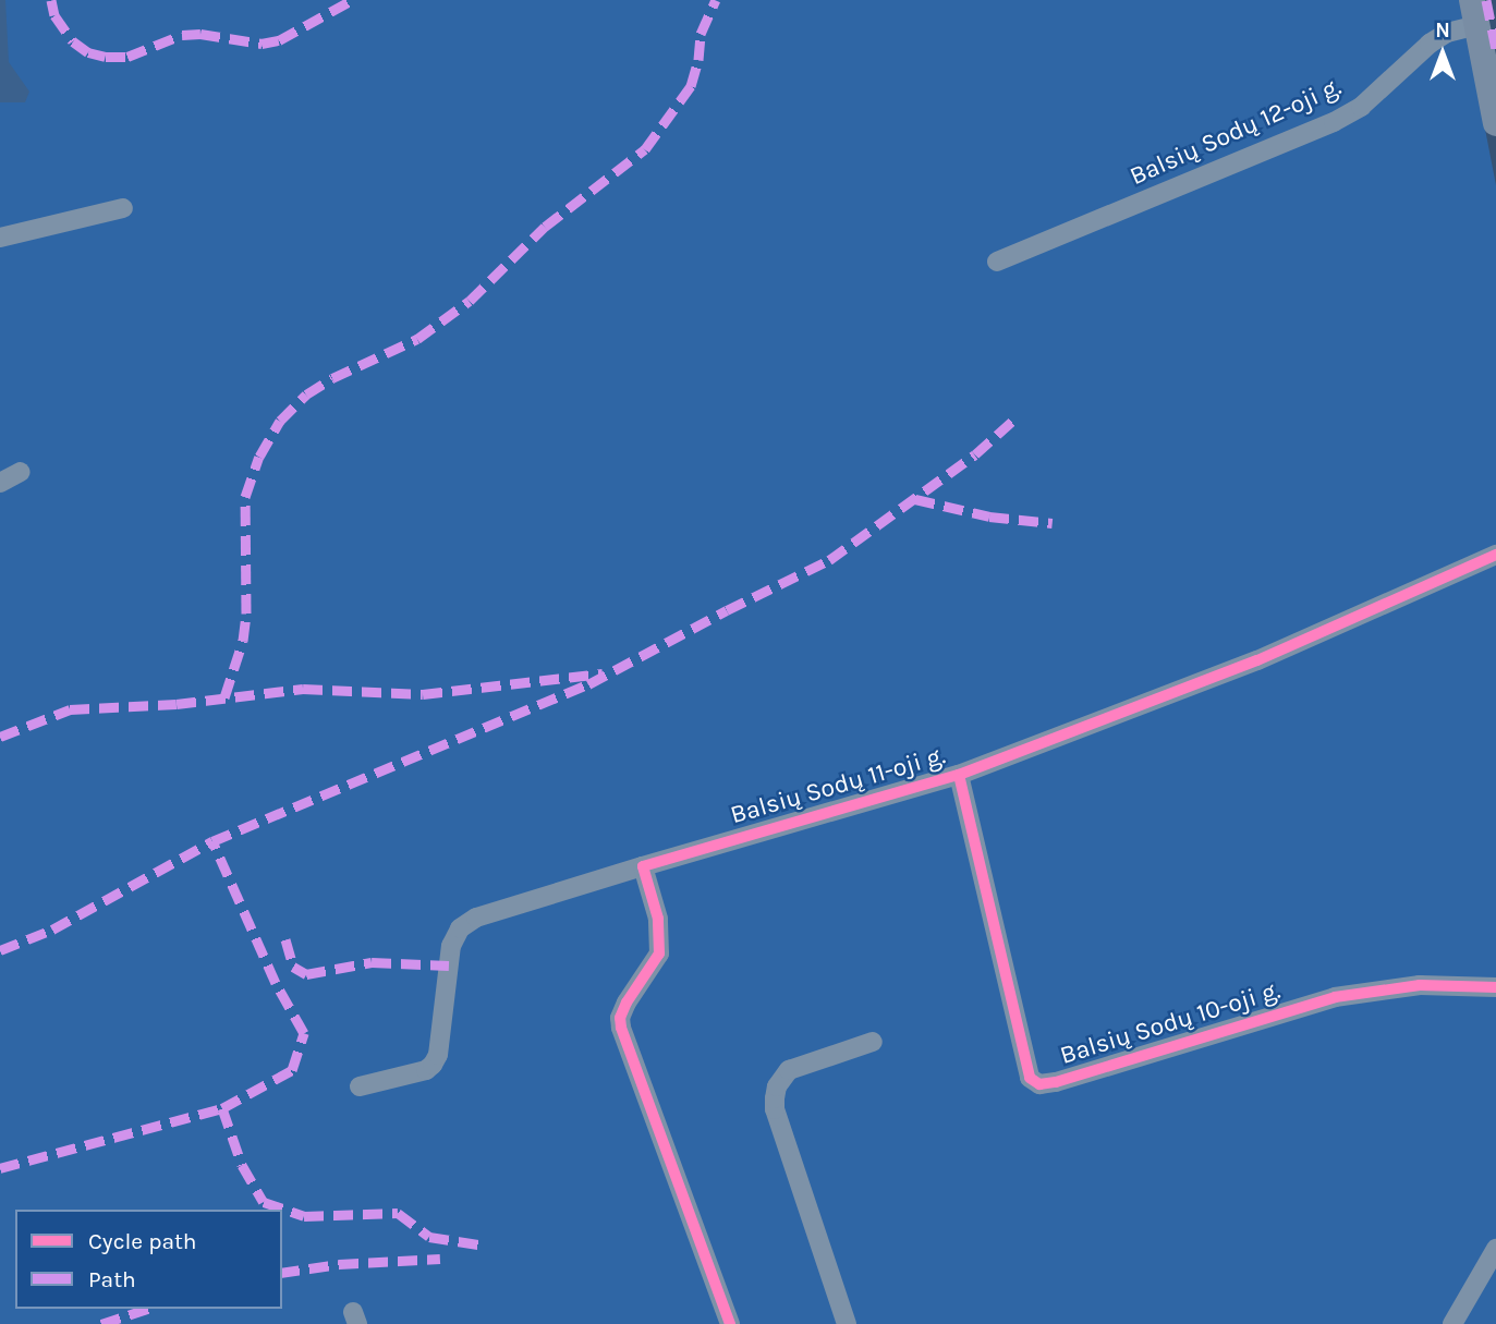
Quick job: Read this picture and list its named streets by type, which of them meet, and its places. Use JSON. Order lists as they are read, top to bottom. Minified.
{"streets":{"street":["Balsių Sodų 12-oji g.","Balsių Sodų 11-oji g.","Balsių Sodų 10-oji g."]},"crossings":[["Balsių Sodų 11-oji g.","Balsių Sodų 10-oji g."]],"legend":["Cycle path","Path"],"north":"top"}
